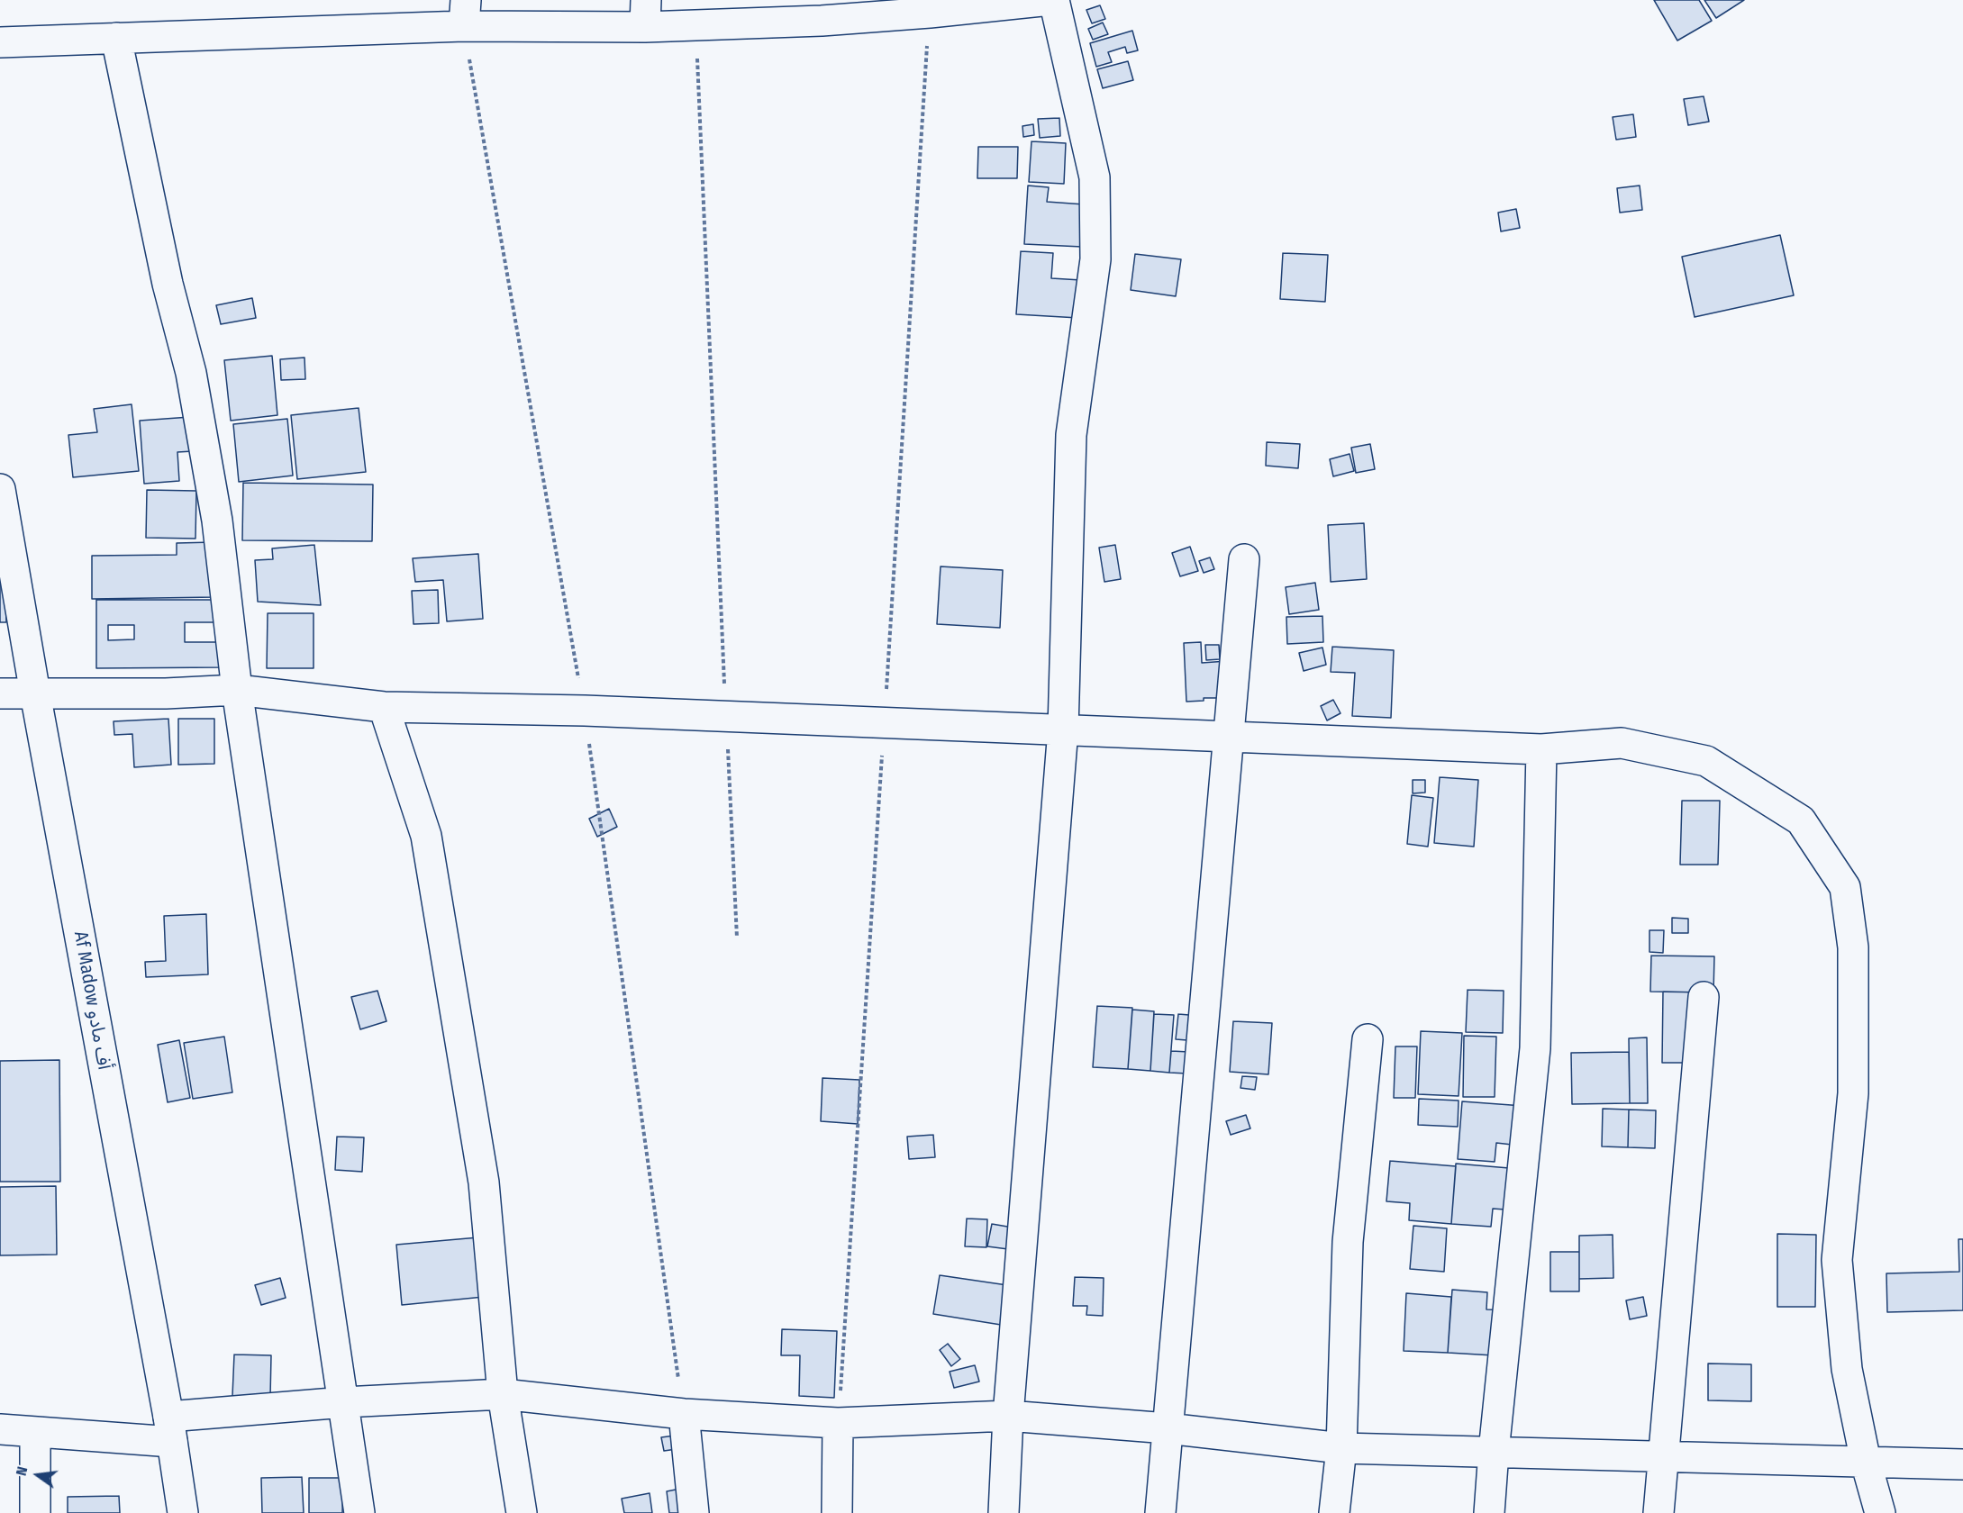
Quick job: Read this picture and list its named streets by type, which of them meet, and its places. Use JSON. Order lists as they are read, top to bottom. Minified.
{"streets":{"street":["Af Madow أف مادو"]},"north":"left"}
